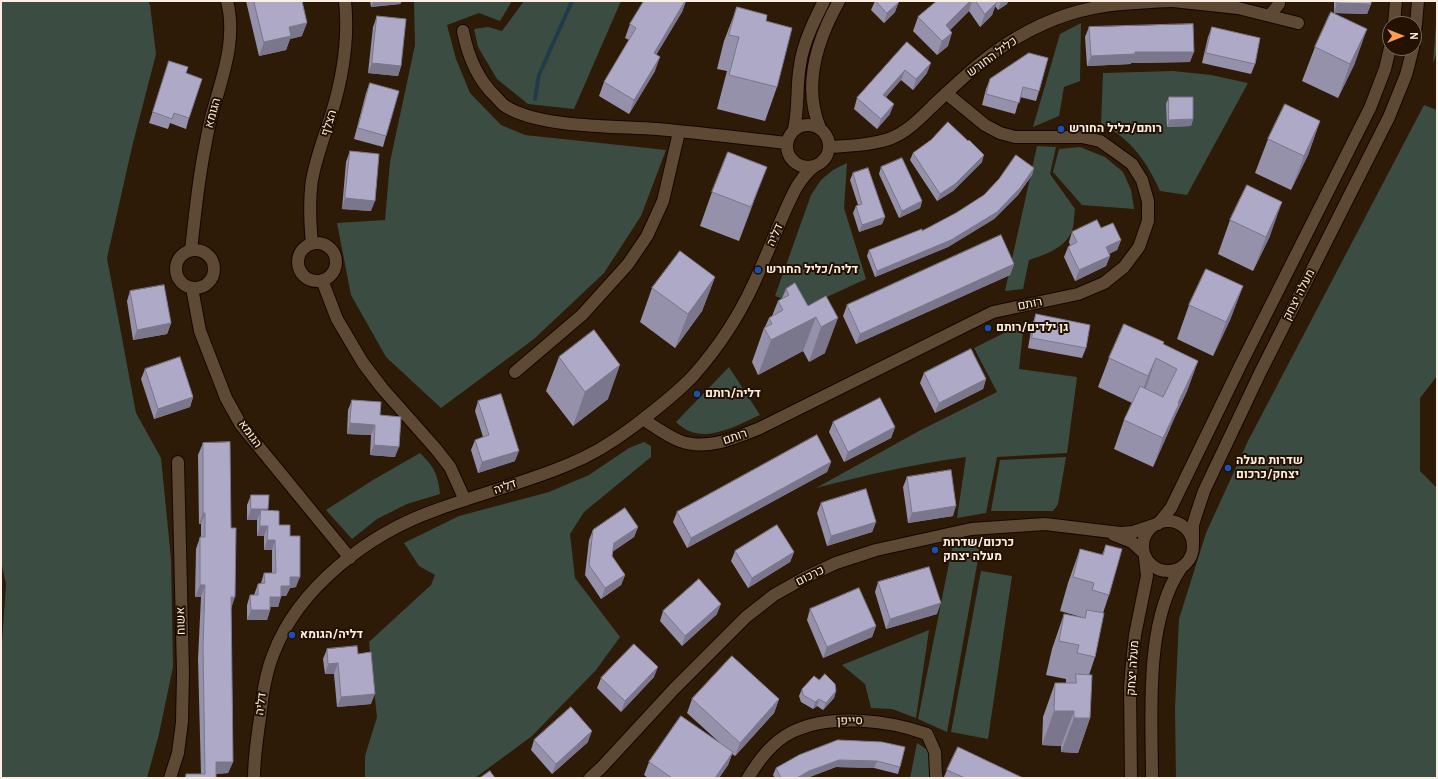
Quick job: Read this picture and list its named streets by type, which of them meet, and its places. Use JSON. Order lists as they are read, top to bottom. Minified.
{"streets":{"street":["כליל החורש","הגומא","הצלף","דליה","מעלה יצחק","רותם","כרכום","אשוח","סייפן"]},"crossings":[["כליל החורש","דליה"],["כליל החורש","רותם"],["הגומא","דליה"],["דליה","רותם"],["מעלה יצחק","כרכום"]],"places":["רותם/כליל החורש","דליה/כליל החורש","גן ילדים/רותם","דליה/רותם","שדרות מעלה יצחק/כרכום","כרכום/שדרות מעלה יצחק","דליה/הגומא"],"north":"right"}
